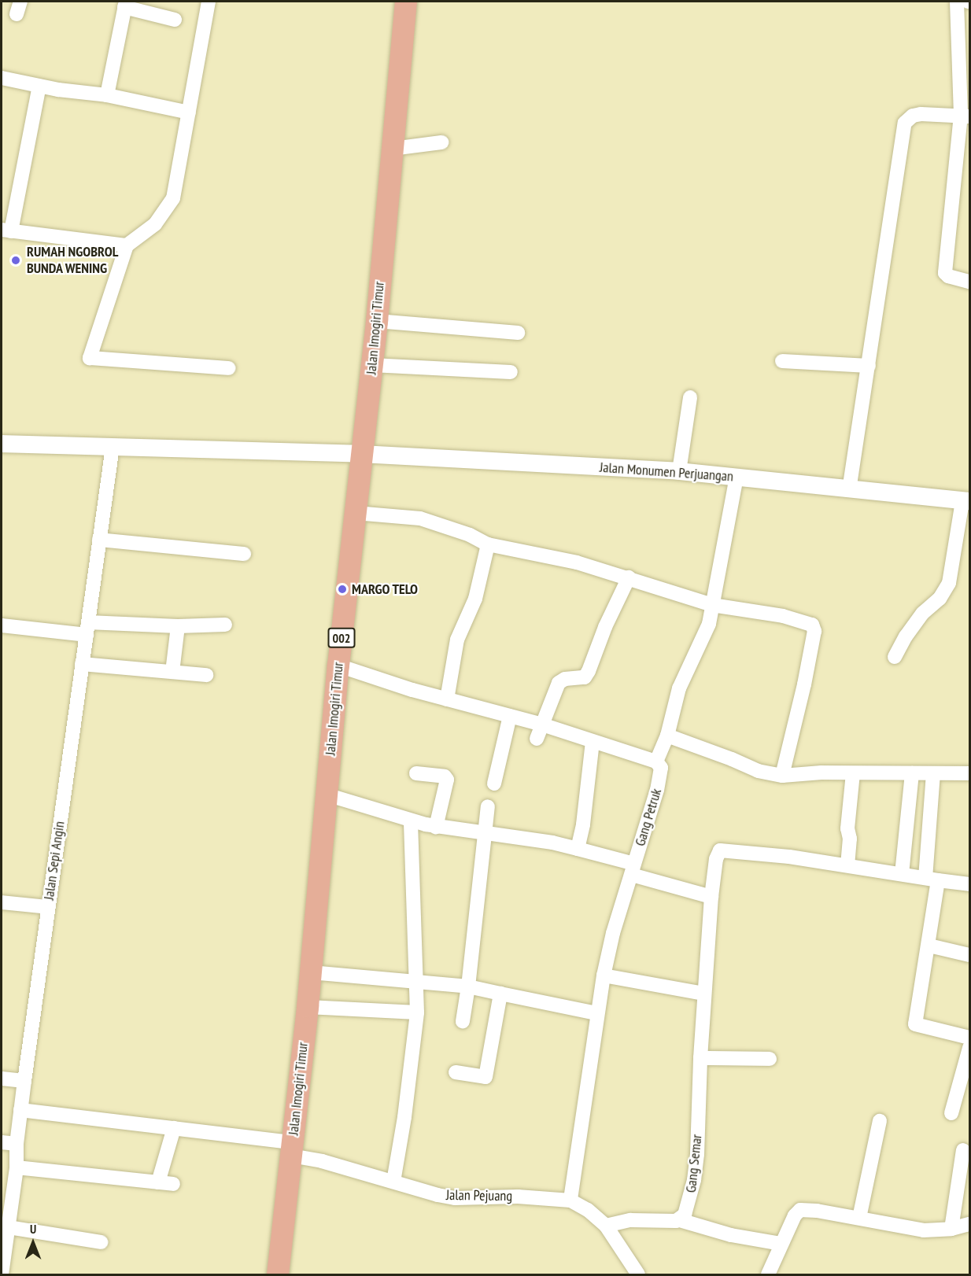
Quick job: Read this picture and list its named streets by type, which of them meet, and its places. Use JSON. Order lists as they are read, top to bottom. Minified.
{"streets":{"main road":["Jalan Imogiri Timur","002"],"street":["Jalan Monumen Perjuangan","Gang Petruk","Jalan Sepi Angin","Gang Semar","Jalan Pejuang"]},"crossings":[["Jalan Imogiri Timur","Jalan Monumen Perjuangan"],["Jalan Imogiri Timur","Jalan Pejuang"],["Jalan Monumen Perjuangan","Jalan Sepi Angin"],["Gang Petruk","Jalan Pejuang"],["Jalan Sepi Angin","Jalan Pejuang"]],"places":["RUMAH NGOBROL BUNDA WENING","MARGO TELO"],"north":"top"}
